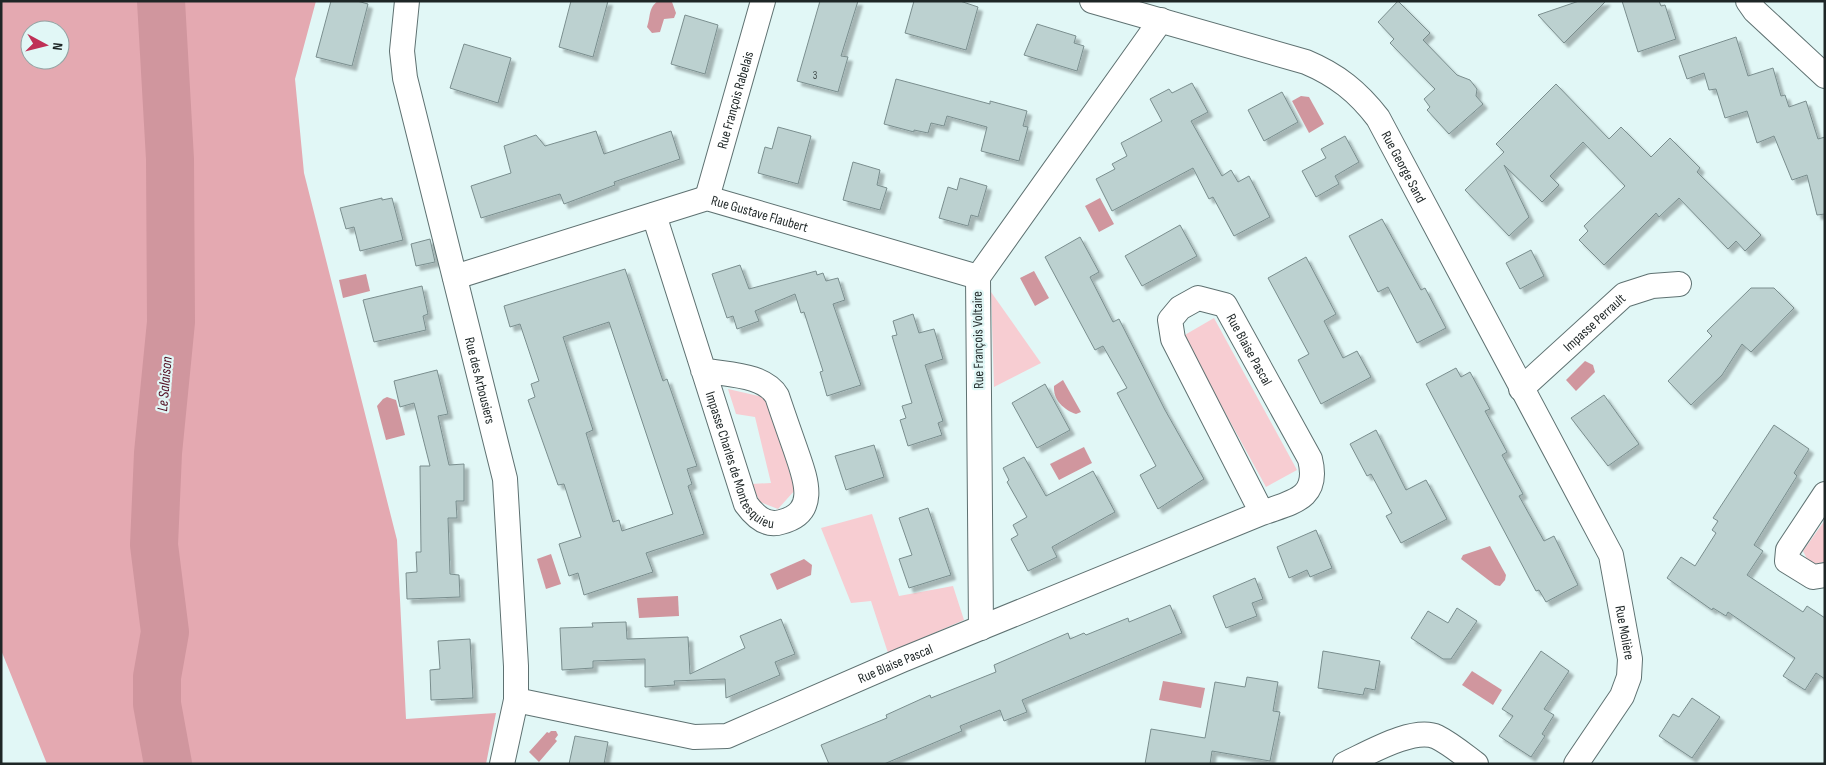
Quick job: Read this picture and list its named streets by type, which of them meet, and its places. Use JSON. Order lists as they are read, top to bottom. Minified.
{"streets":{"street":["Rue François Rabelais","Rue George Sand","Rue Gustave Flaubert","Impasse Perrault","Rue François Voltaire","Rue Blaise Pascal","Rue des Arbousiers","Impasse Charles de Montesquieu","Rue Molière"]},"crossings":[["Rue François Rabelais","Rue Gustave Flaubert"],["Rue George Sand","Impasse Perrault"],["Rue George Sand","Rue François Voltaire"],["Rue George Sand","Rue Molière"],["Rue Gustave Flaubert","Rue François Voltaire"],["Rue Gustave Flaubert","Rue des Arbousiers"],["Rue Gustave Flaubert","Impasse Charles de Montesquieu"],["Rue François Voltaire","Rue Blaise Pascal"],["Rue Blaise Pascal","Rue des Arbousiers"]],"water":["Le Salaison"],"house_numbers":["3"],"north":"right"}
